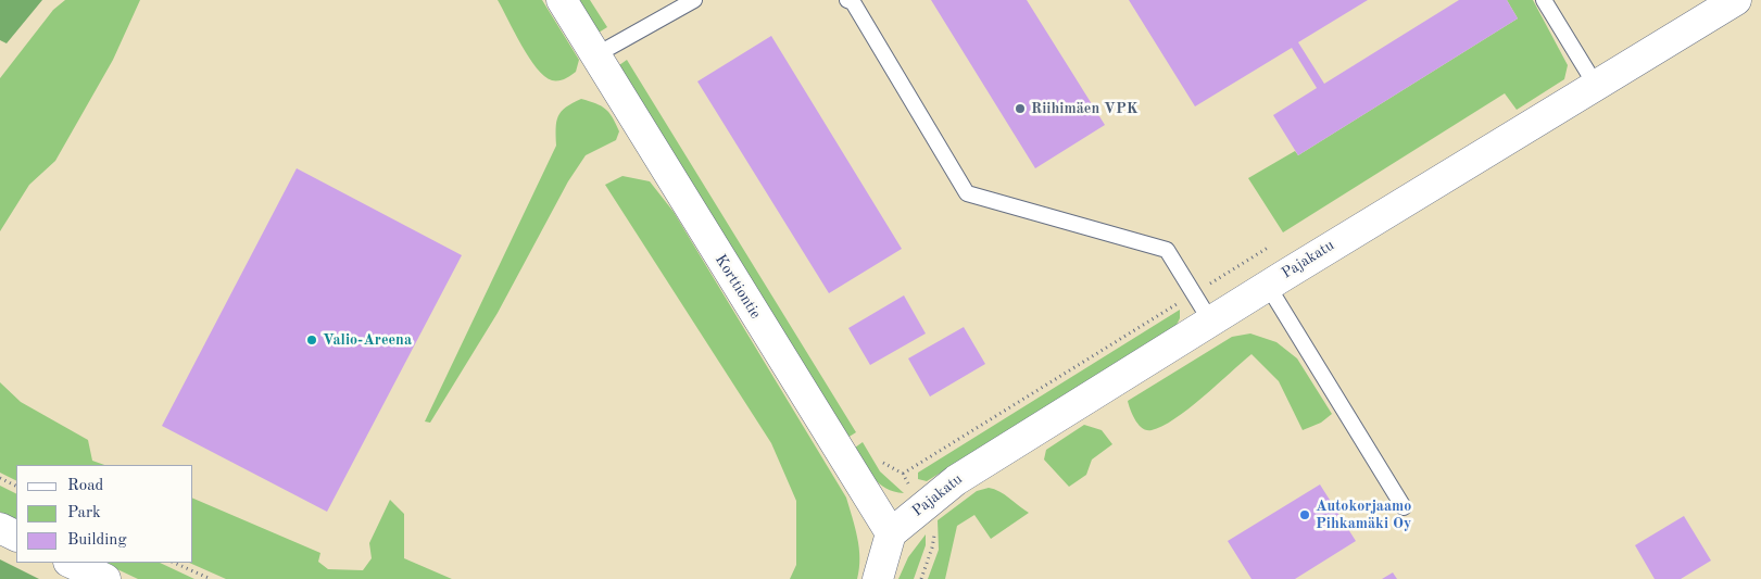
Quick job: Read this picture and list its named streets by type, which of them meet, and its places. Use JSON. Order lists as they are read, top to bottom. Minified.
{"streets":{"street":["Pajakatu","Korttiontie"]},"crossings":[["Pajakatu","Korttiontie"]],"places":["Riihimäen VPK","Valio-Areena","Autokorjaamo Pihkamäki Oy"],"legend":["Road","Park","Building"]}
